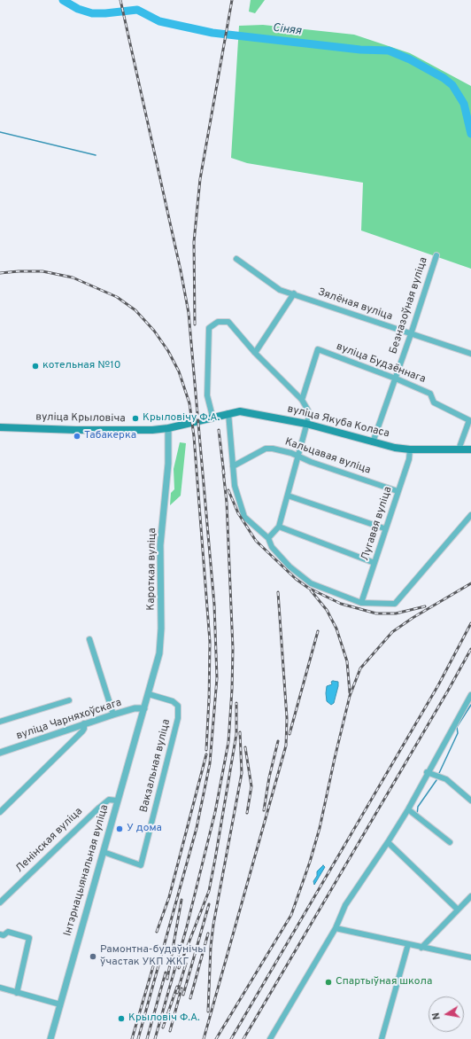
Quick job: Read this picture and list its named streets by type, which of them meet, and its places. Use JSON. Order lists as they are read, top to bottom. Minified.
{"streets":{"main road":["вуліца Крыловіча","вуліца Якуба Коласа"],"street":["Зялёная вуліца","Безназоўная вуліца","вуліца Будзённага","Кальцавая вуліца","Лугавая вуліца","Кароткая вуліца","вуліца Чарняхоўскага","Вакзальная вуліца","Ленінская вуліца","Інтэрнацыянальная вуліца"]},"crossings":[["Зялёная вуліца","Безназоўная вуліца"],["Безназоўная вуліца","вуліца Будзённага"],["Безназоўная вуліца","вуліца Якуба Коласа"],["вуліца Будзённага","вуліца Якуба Коласа"],["вуліца Крыловіча","вуліца Якуба Коласа"],["вуліца Крыловіча","Кароткая вуліца"],["вуліца Якуба Коласа","Лугавая вуліца"],["Кальцавая вуліца","Лугавая вуліца"],["Кароткая вуліца","вуліца Чарняхоўскага"],["Кароткая вуліца","Вакзальная вуліца"],["Кароткая вуліца","Інтэрнацыянальная вуліца"],["вуліца Чарняхоўскага","Інтэрнацыянальная вуліца"],["Вакзальная вуліца","Інтэрнацыянальная вуліца"],["Ленінская вуліца","Інтэрнацыянальная вуліца"]],"water":["Сіняя"],"places":["котельная №10","Крыловічу Ф.А.","Табакерка","У дома","Рамонтна-будаўнічы ўчастак УКП ЖКГ","Спартыўная школа","Крыловіч Ф.А."],"north":"left"}
